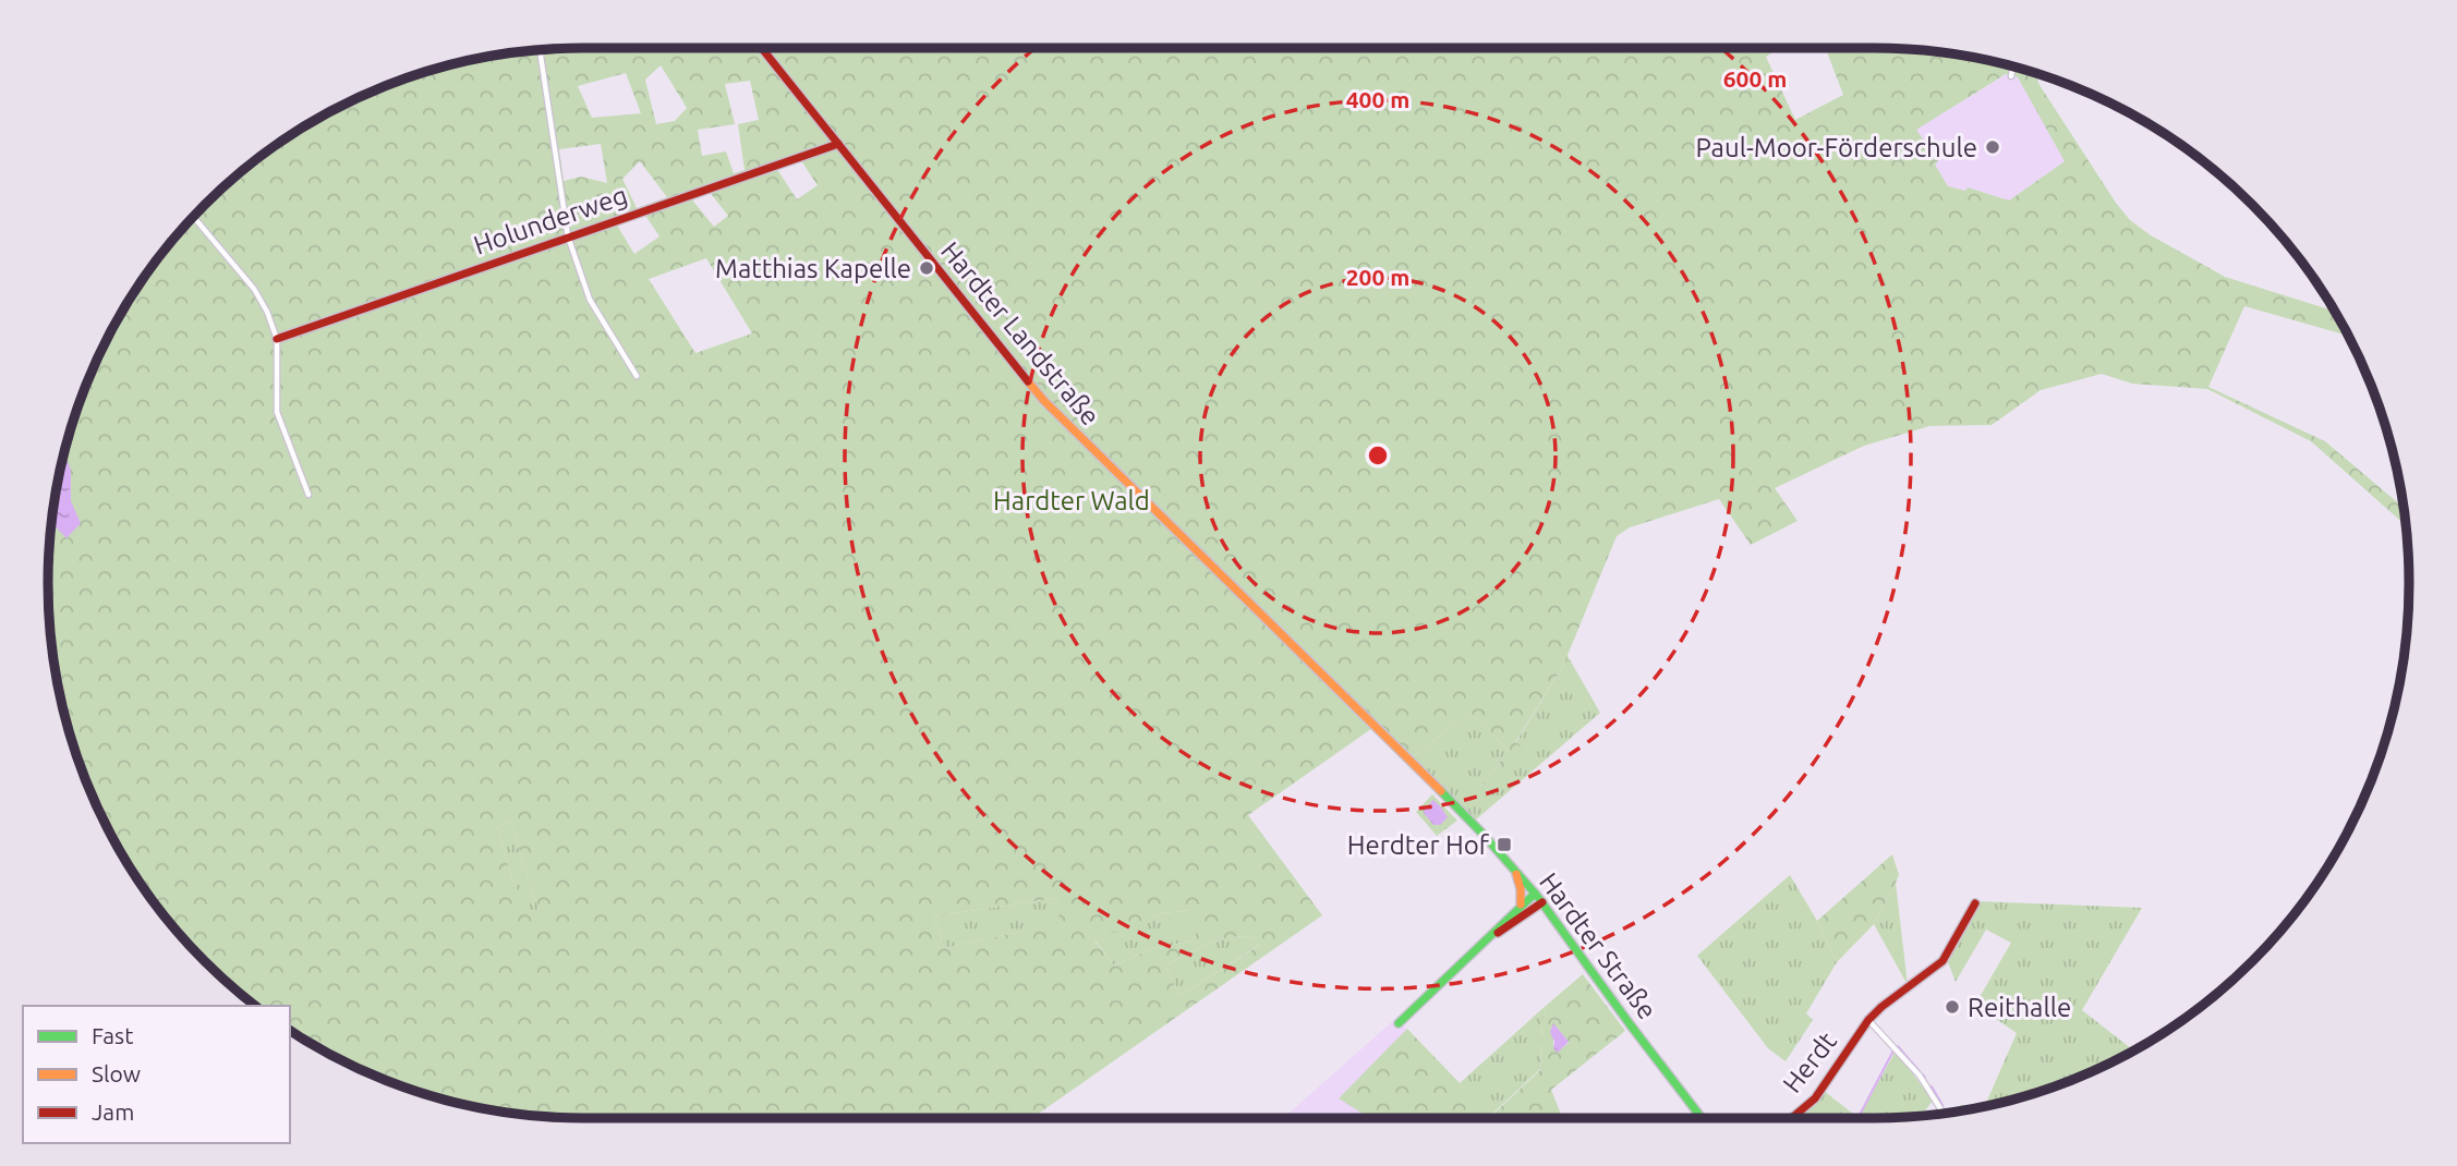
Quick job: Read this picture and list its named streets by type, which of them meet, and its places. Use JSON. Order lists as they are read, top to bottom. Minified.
{"streets":{"main road":["Holunderweg","Hardter Landstraße","Hardter Straße","Herdt"]},"crossings":[["Holunderweg","Hardter Landstraße"],["Hardter Landstraße","Hardter Straße"]],"parks":["Hardter Wald"],"places":{"other":["Paul-Moor-Förderschule","Matthias Kapelle","Reithalle"],"transit":["Herdter Hof"]},"legend":["Fast","Slow","Jam"],"rings":["600 m","400 m","200 m"]}
